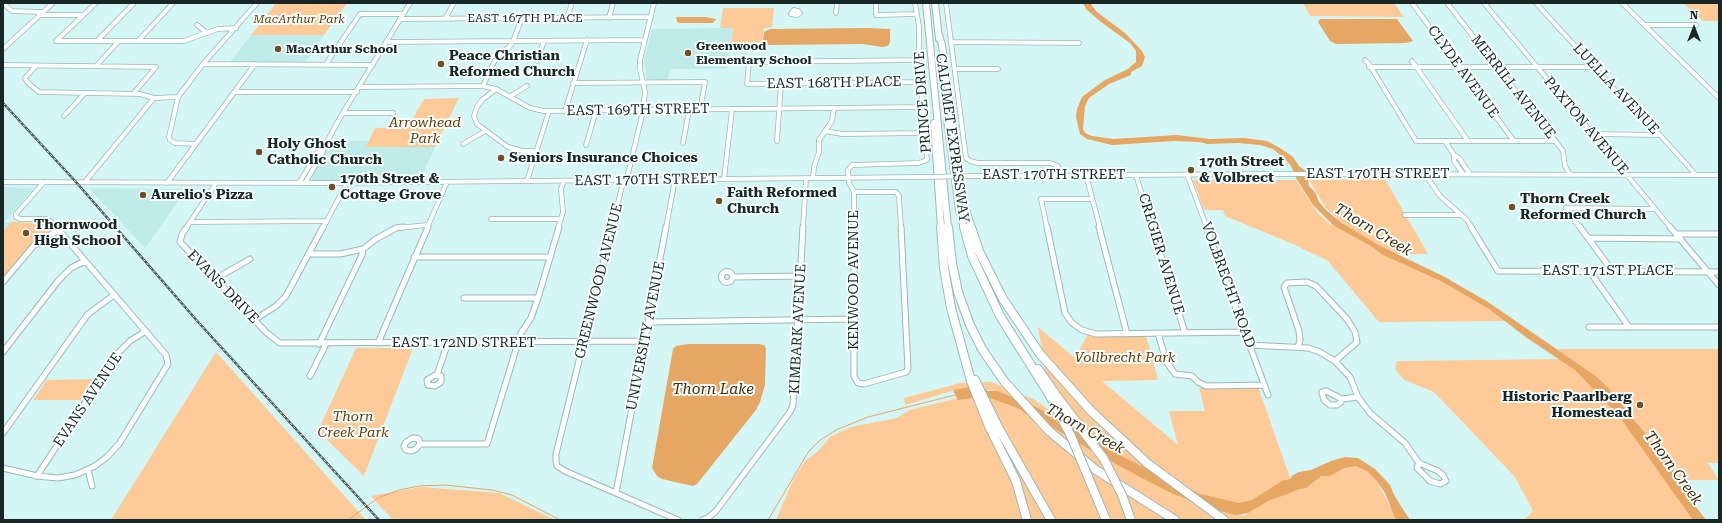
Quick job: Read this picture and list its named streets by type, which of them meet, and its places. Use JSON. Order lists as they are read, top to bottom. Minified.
{"streets":{"highway":["CALUMET EXPRESSWAY"],"street":["EAST 167TH PLACE","CLYDE AVENUE","EAST 168TH PLACE","MERRILL AVENUE","LUELLA AVENUE","PRINCE DRIVE","EAST 169TH STREET","PAXTON AVENUE","EAST 170TH STREET","CREGIER AVENUE","EAST 171ST PLACE","KENWOOD AVENUE","GREENWOOD AVENUE","VOLBRECHT ROAD","EVANS DRIVE","KIMBARK AVENUE","UNIVERSITY AVENUE","EAST 172ND STREET","EVANS AVENUE"]},"crossings":[["EAST 167TH PLACE","GREENWOOD AVENUE"],["EAST 168TH PLACE","PRINCE DRIVE"],["MERRILL AVENUE","EAST 170TH STREET"],["LUELLA AVENUE","EAST 170TH STREET"],["PRINCE DRIVE","EAST 169TH STREET"],["PRINCE DRIVE","EAST 170TH STREET"],["PRINCE DRIVE","KENWOOD AVENUE"],["EAST 169TH STREET","GREENWOOD AVENUE"],["PAXTON AVENUE","EAST 170TH STREET"],["PAXTON AVENUE","EAST 171ST PLACE"],["EAST 170TH STREET","CREGIER AVENUE"],["EAST 170TH STREET","KENWOOD AVENUE"],["EAST 170TH STREET","GREENWOOD AVENUE"],["EAST 170TH STREET","VOLBRECHT ROAD"],["EAST 170TH STREET","EVANS DRIVE"],["EAST 170TH STREET","KIMBARK AVENUE"],["EAST 170TH STREET","UNIVERSITY AVENUE"],["GREENWOOD AVENUE","UNIVERSITY AVENUE"],["GREENWOOD AVENUE","EAST 172ND STREET"],["EVANS DRIVE","EAST 172ND STREET"],["UNIVERSITY AVENUE","EAST 172ND STREET"]],"water":["Thorn Creek","Thorn Lake"],"parks":["MacArthur Park","Arrowhead Park","Vollbrecht Park","Thorn Creek Park"],"places":["MacArthur School","Greenwood Elementary School","Peace Christian Reformed Church","Holy Ghost Catholic Church","Seniors Insurance Choices","170th Street & Volbrect","170th Street & Cottage Grove","Aurelio's Pizza","Faith Reformed Church","Thorn Creek Reformed Church","Thornwood High School","Historic Paarlberg Homestead"],"north":"top"}
